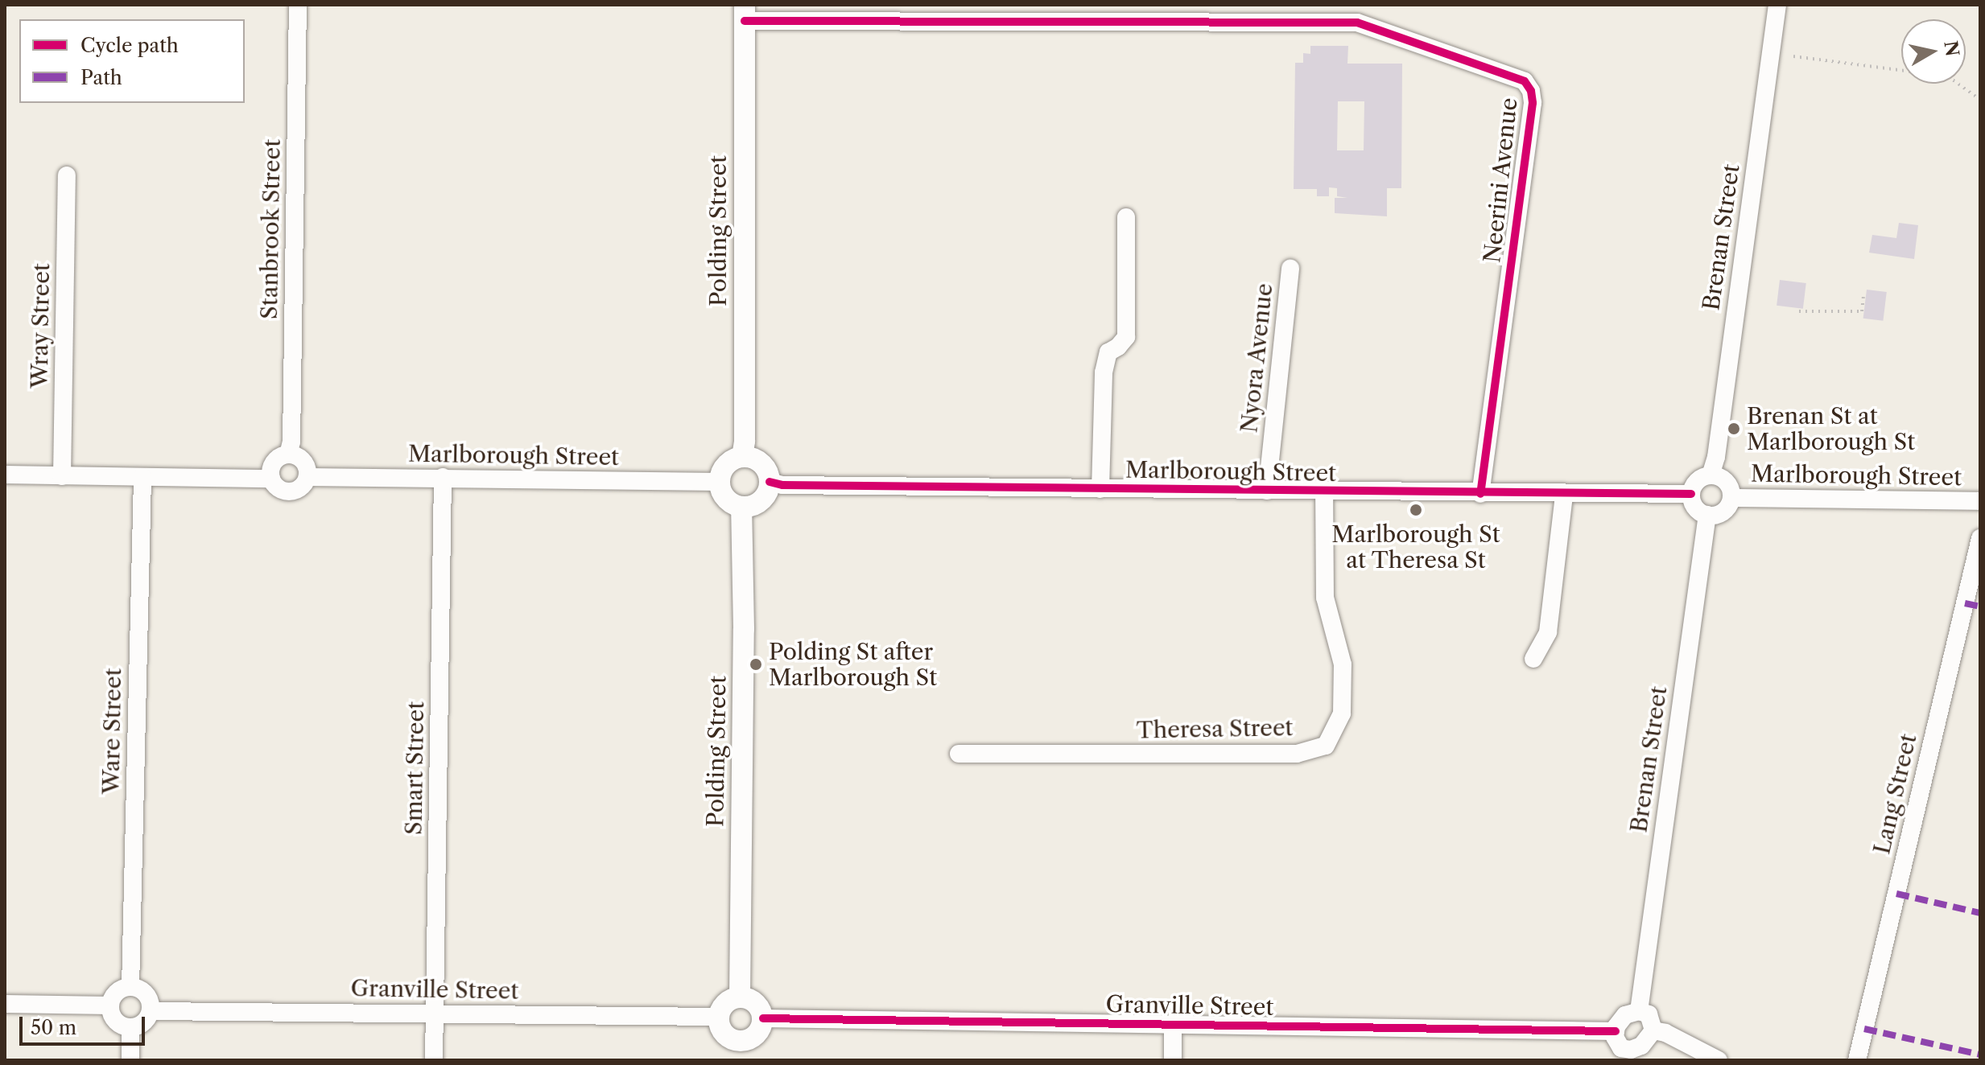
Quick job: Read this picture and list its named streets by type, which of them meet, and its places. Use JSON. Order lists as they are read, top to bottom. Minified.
{"streets":{"main road":["Polding Street"],"street":["Neerini Avenue","Stanbrook Street","Brenan Street","Wray Street","Nyora Avenue","Marlborough Street","Theresa Street","Ware Street","Smart Street","Lang Street","Granville Street"]},"crossings":[["Neerini Avenue","Polding Street"],["Neerini Avenue","Marlborough Street"],["Stanbrook Street","Marlborough Street"],["Polding Street","Marlborough Street"],["Polding Street","Granville Street"],["Brenan Street","Marlborough Street"],["Brenan Street","Granville Street"],["Nyora Avenue","Marlborough Street"],["Marlborough Street","Theresa Street"],["Marlborough Street","Smart Street"],["Ware Street","Granville Street"],["Smart Street","Granville Street"]],"places":["Brenan St at Marlborough St","Marlborough St at Theresa St","Polding St after Marlborough St"],"legend":["Cycle path","Path"],"scale_bar":"50 m","north":"right"}
